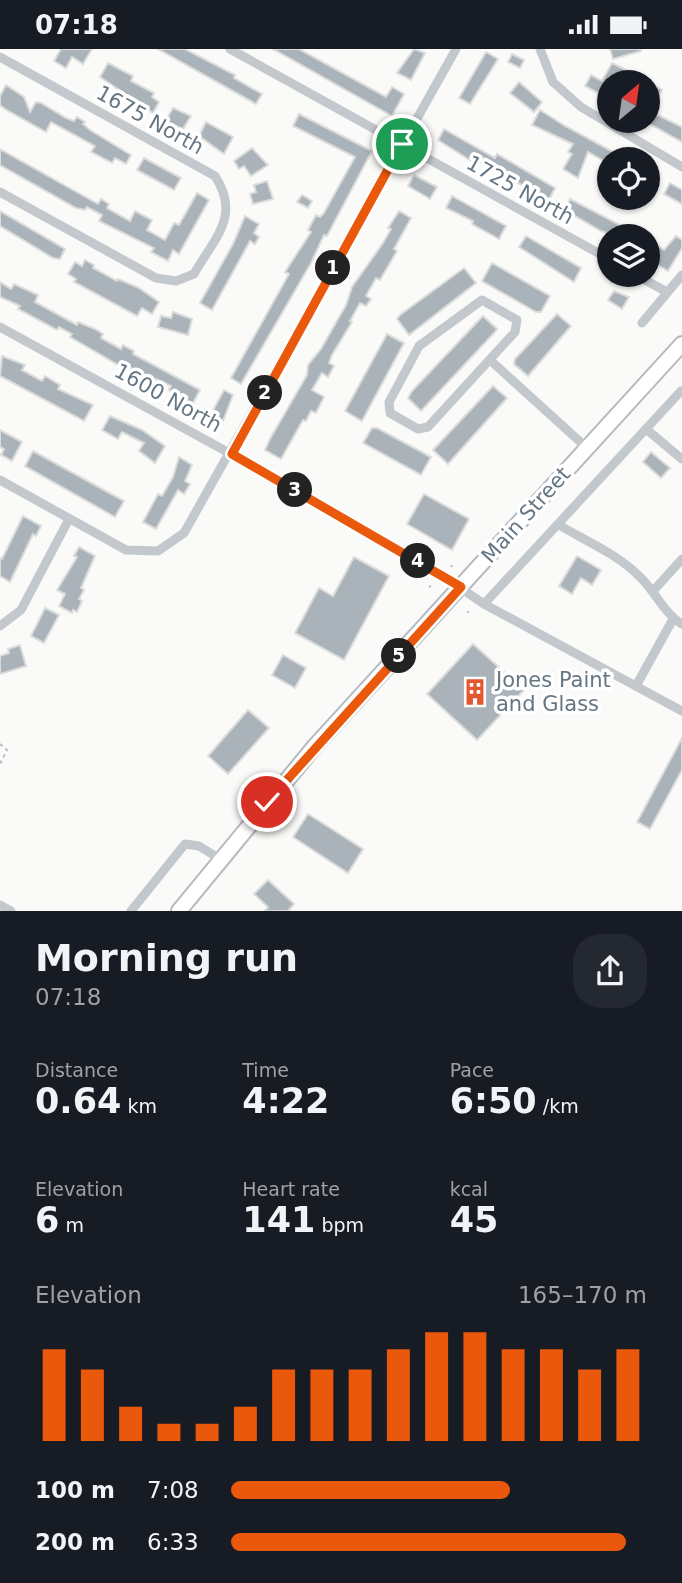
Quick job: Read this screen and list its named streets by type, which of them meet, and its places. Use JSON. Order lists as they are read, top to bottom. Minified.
{"streets":{"main road":["Main Street"],"street":["1675 North","1725 North","1600 North"]},"crossings":[["1600 North","Main Street"]],"places":{"building":["Jones Paint and Glass"]},"north":"top right","page":{"status":"07:18","pins":["1","2","3","4","5"],"heading":["Morning run","07:18"],"stats":[["Distance","0.64 km"],["Time","4:22"],["Pace","6:50 /km"],["Elevation","6 m"],["Heart rate","141 bpm"],["kcal","45"]],"chart":["Elevation","165–170 m"],"list":[{"name":"100 m","note":"7:08"},{"name":"200 m","note":"6:33"}]}}
